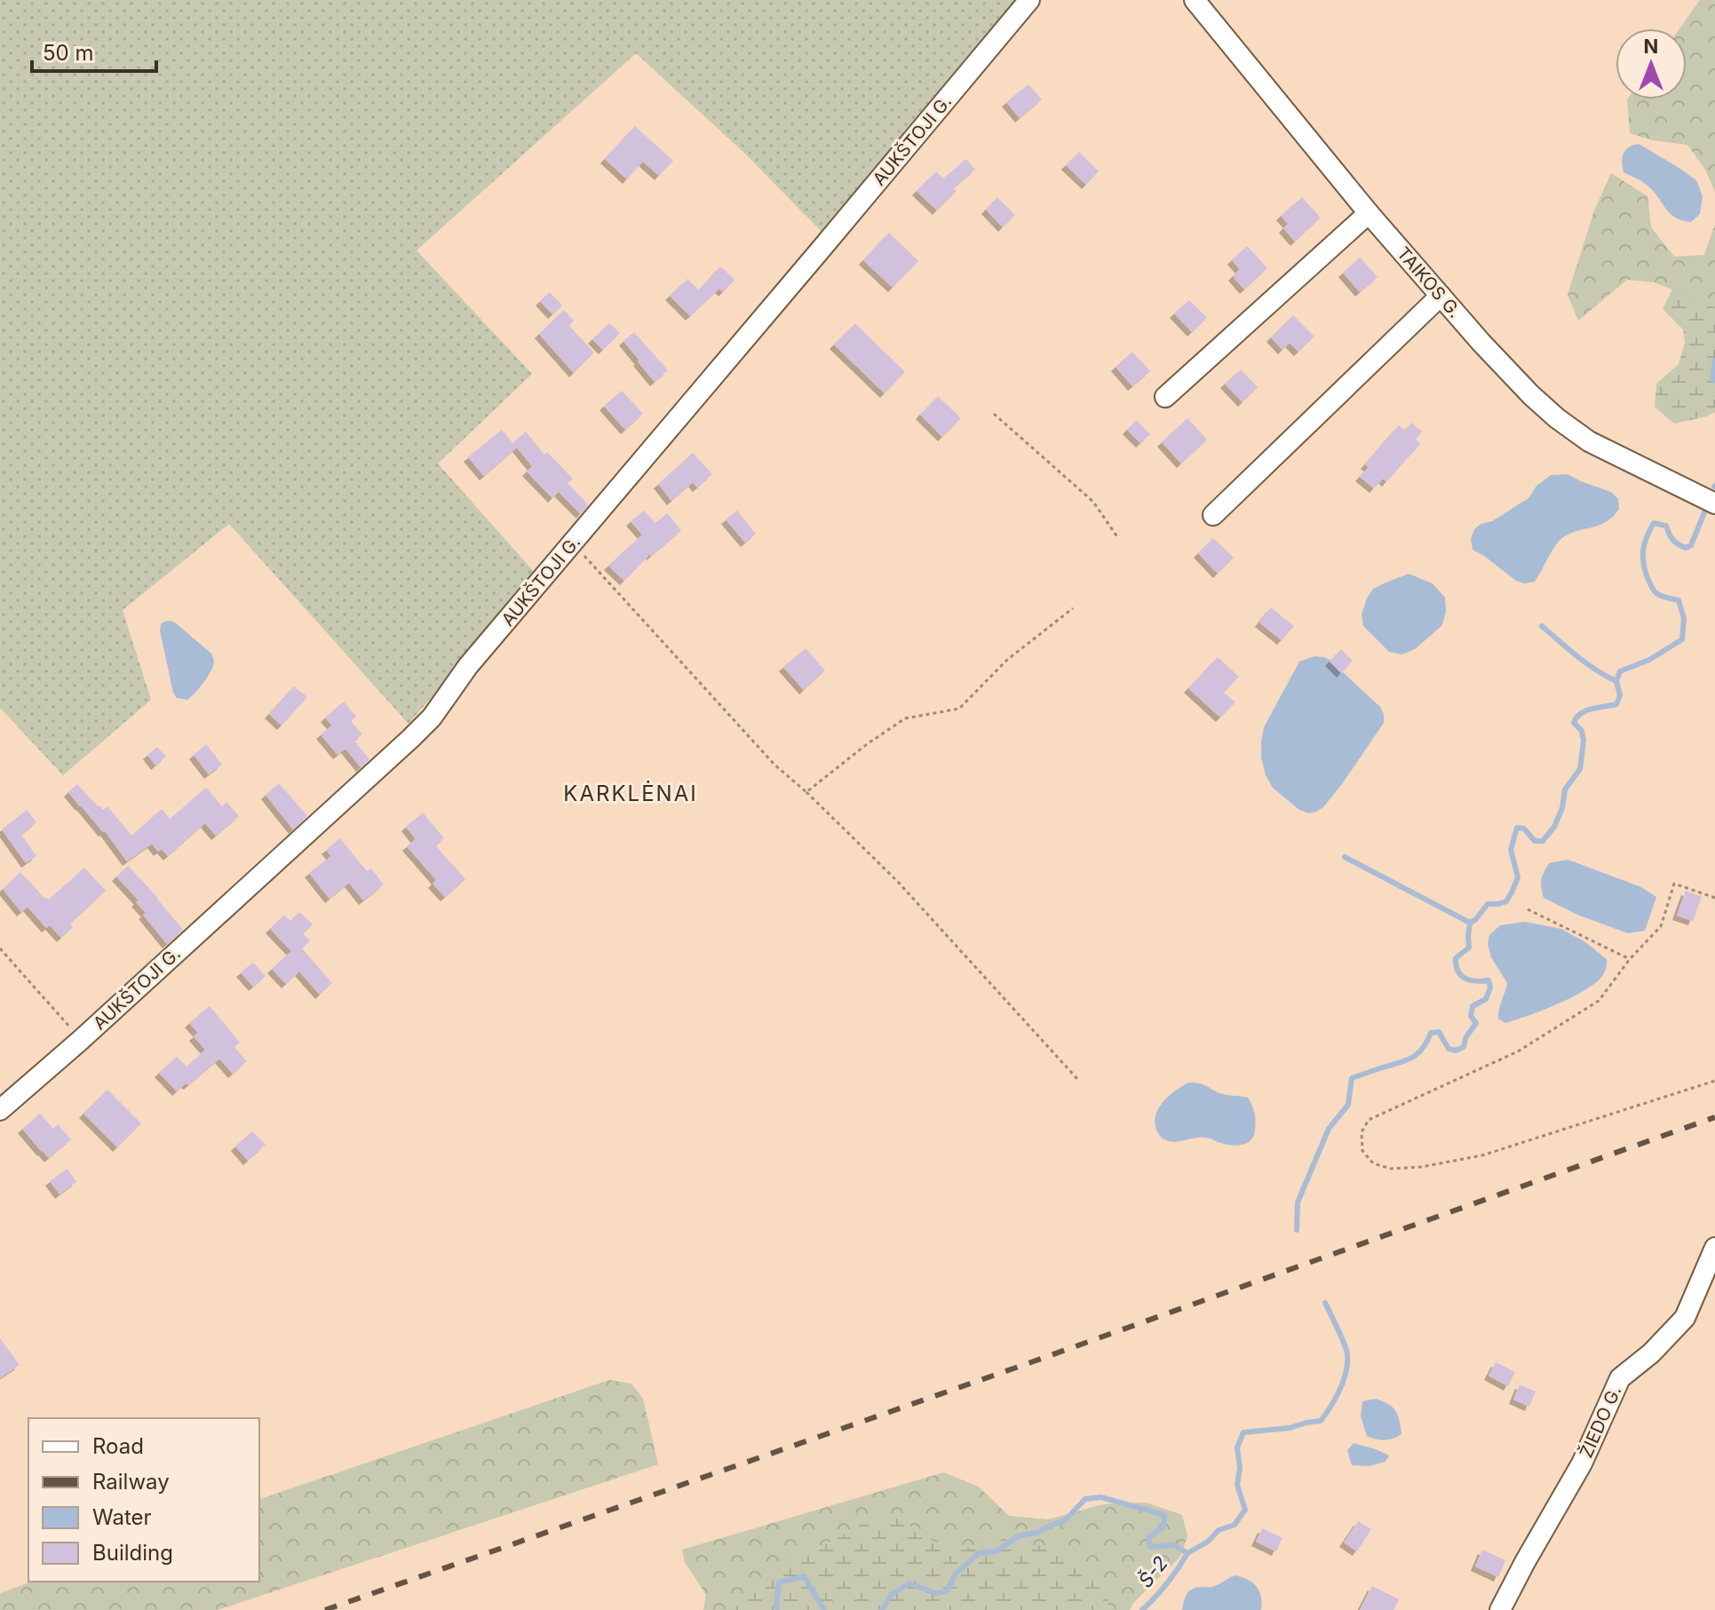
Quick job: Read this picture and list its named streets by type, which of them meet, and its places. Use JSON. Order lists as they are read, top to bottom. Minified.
{"streets":{"street":["AUKŠTOJI G.","TAIKOS G.","ŽIEDO G."]},"districts":["KARKLĖNAI"],"water":["Š-2"],"legend":["Road","Railway","Water","Building"],"scale_bar":"50 m","north":"top"}
